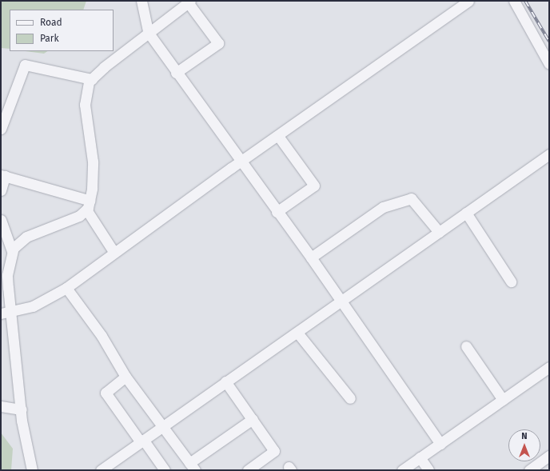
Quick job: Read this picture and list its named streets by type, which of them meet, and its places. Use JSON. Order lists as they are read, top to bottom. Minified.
{"legend":["Road","Park"],"north":"top"}
